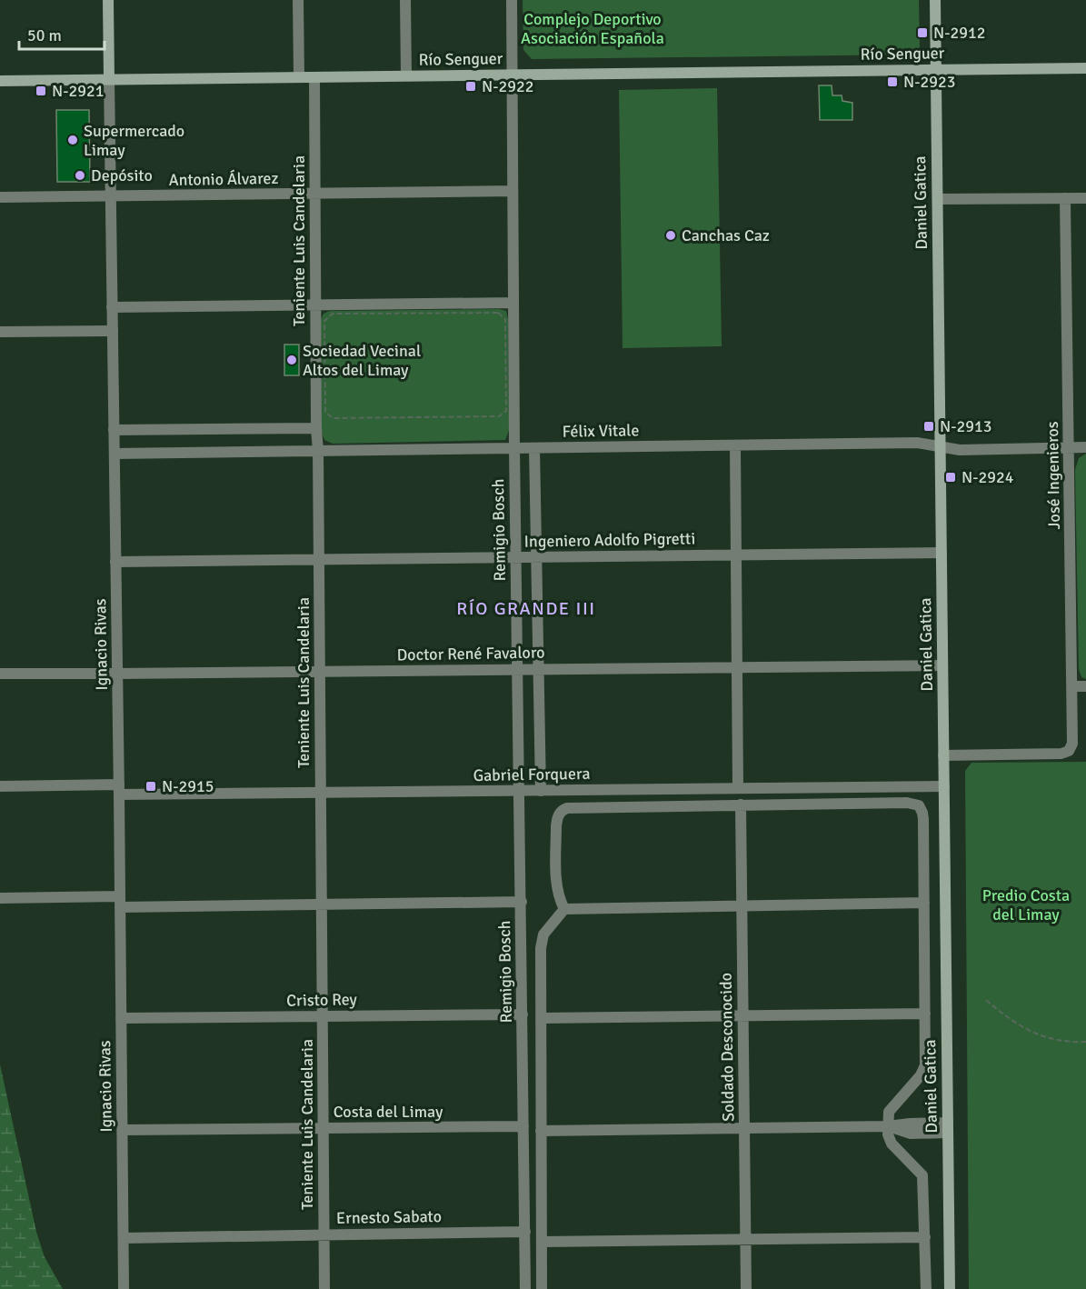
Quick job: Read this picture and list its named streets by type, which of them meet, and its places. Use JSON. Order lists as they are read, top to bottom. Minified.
{"streets":{"main road":["Río Senguer","Daniel Gatica","Ignacio Rivas"],"street":["Antonio Álvarez","Teniente Luis Candelaria","Félix Vitale","José Ingenieros","Remigio Bosch","Ingeniero Adolfo Pigretti","Doctor René Favaloro","Gabriel Forquera","Cristo Rey","Soldado Desconocido","Costa del Limay","Ernesto Sabato"]},"crossings":[["Río Senguer","Daniel Gatica"],["Río Senguer","Teniente Luis Candelaria"],["Río Senguer","Remigio Bosch"],["Río Senguer","Ignacio Rivas"],["Antonio Álvarez","Teniente Luis Candelaria"],["Antonio Álvarez","Remigio Bosch"],["Antonio Álvarez","Ignacio Rivas"],["Daniel Gatica","Félix Vitale"],["Daniel Gatica","José Ingenieros"],["Daniel Gatica","Ingeniero Adolfo Pigretti"],["Daniel Gatica","Doctor René Favaloro"],["Daniel Gatica","Gabriel Forquera"],["Teniente Luis Candelaria","Félix Vitale"],["Teniente Luis Candelaria","Ingeniero Adolfo Pigretti"],["Teniente Luis Candelaria","Doctor René Favaloro"],["Teniente Luis Candelaria","Gabriel Forquera"],["Teniente Luis Candelaria","Cristo Rey"],["Teniente Luis Candelaria","Costa del Limay"],["Teniente Luis Candelaria","Ernesto Sabato"],["Félix Vitale","José Ingenieros"],["Félix Vitale","Remigio Bosch"],["Félix Vitale","Ignacio Rivas"],["Remigio Bosch","Ingeniero Adolfo Pigretti"],["Remigio Bosch","Doctor René Favaloro"],["Remigio Bosch","Gabriel Forquera"],["Remigio Bosch","Cristo Rey"],["Remigio Bosch","Costa del Limay"],["Remigio Bosch","Ernesto Sabato"],["Ingeniero Adolfo Pigretti","Ignacio Rivas"],["Ignacio Rivas","Doctor René Favaloro"],["Ignacio Rivas","Gabriel Forquera"],["Ignacio Rivas","Cristo Rey"],["Ignacio Rivas","Costa del Limay"],["Ignacio Rivas","Ernesto Sabato"],["Gabriel Forquera","Soldado Desconocido"]],"districts":["RÍO GRANDE III"],"parks":["Complejo Deportivo Asociación Española","Predio Costa del Limay"],"places":{"transit":["N-2912","N-2923","N-2922","N-2921","N-2913","N-2924","N-2915"],"other":["Supermercado Limay","Depósito","Canchas Caz","Sociedad Vecinal Altos del Limay"]},"scale_bar":"50 m"}
